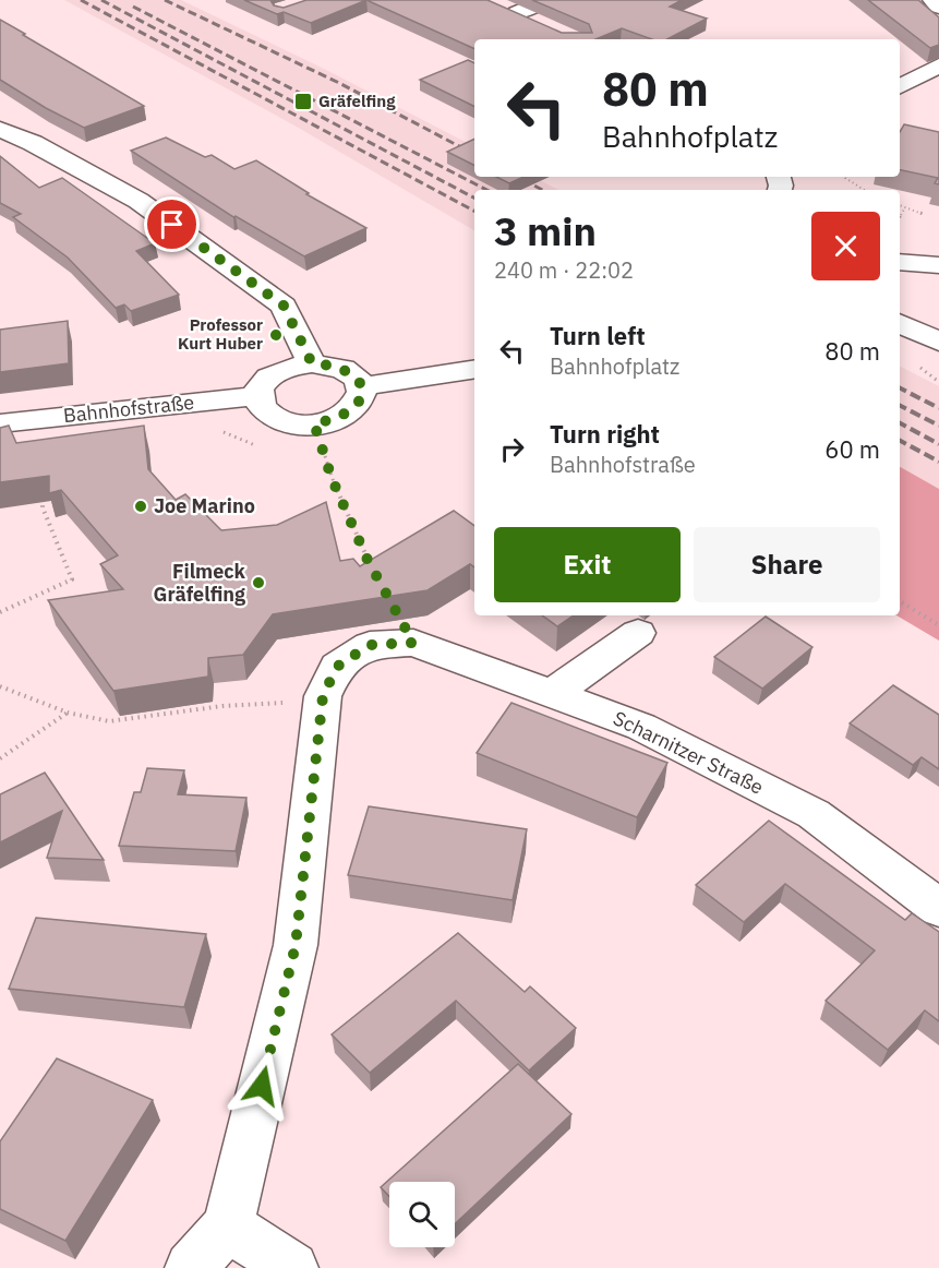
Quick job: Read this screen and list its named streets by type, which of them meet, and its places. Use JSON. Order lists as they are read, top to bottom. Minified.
{"streets":{"street":["Bahnhofstraße","Scharnitzer Straße"]},"places":{"transit":["Gräfelfing"],"other":["Professor Kurt Huber","Joe Marino","Filmeck Gräfelfing"]},"page":{"turn":["80 m","Bahnhofplatz"],"heading":["3 min","240 m · 22:02"],"list":[{"name":"Turn left","note":"Bahnhofplatz","value":"80 m"},{"name":"Turn right","note":"Bahnhofstraße","value":"60 m"}],"buttons":["Exit","Share"]}}
